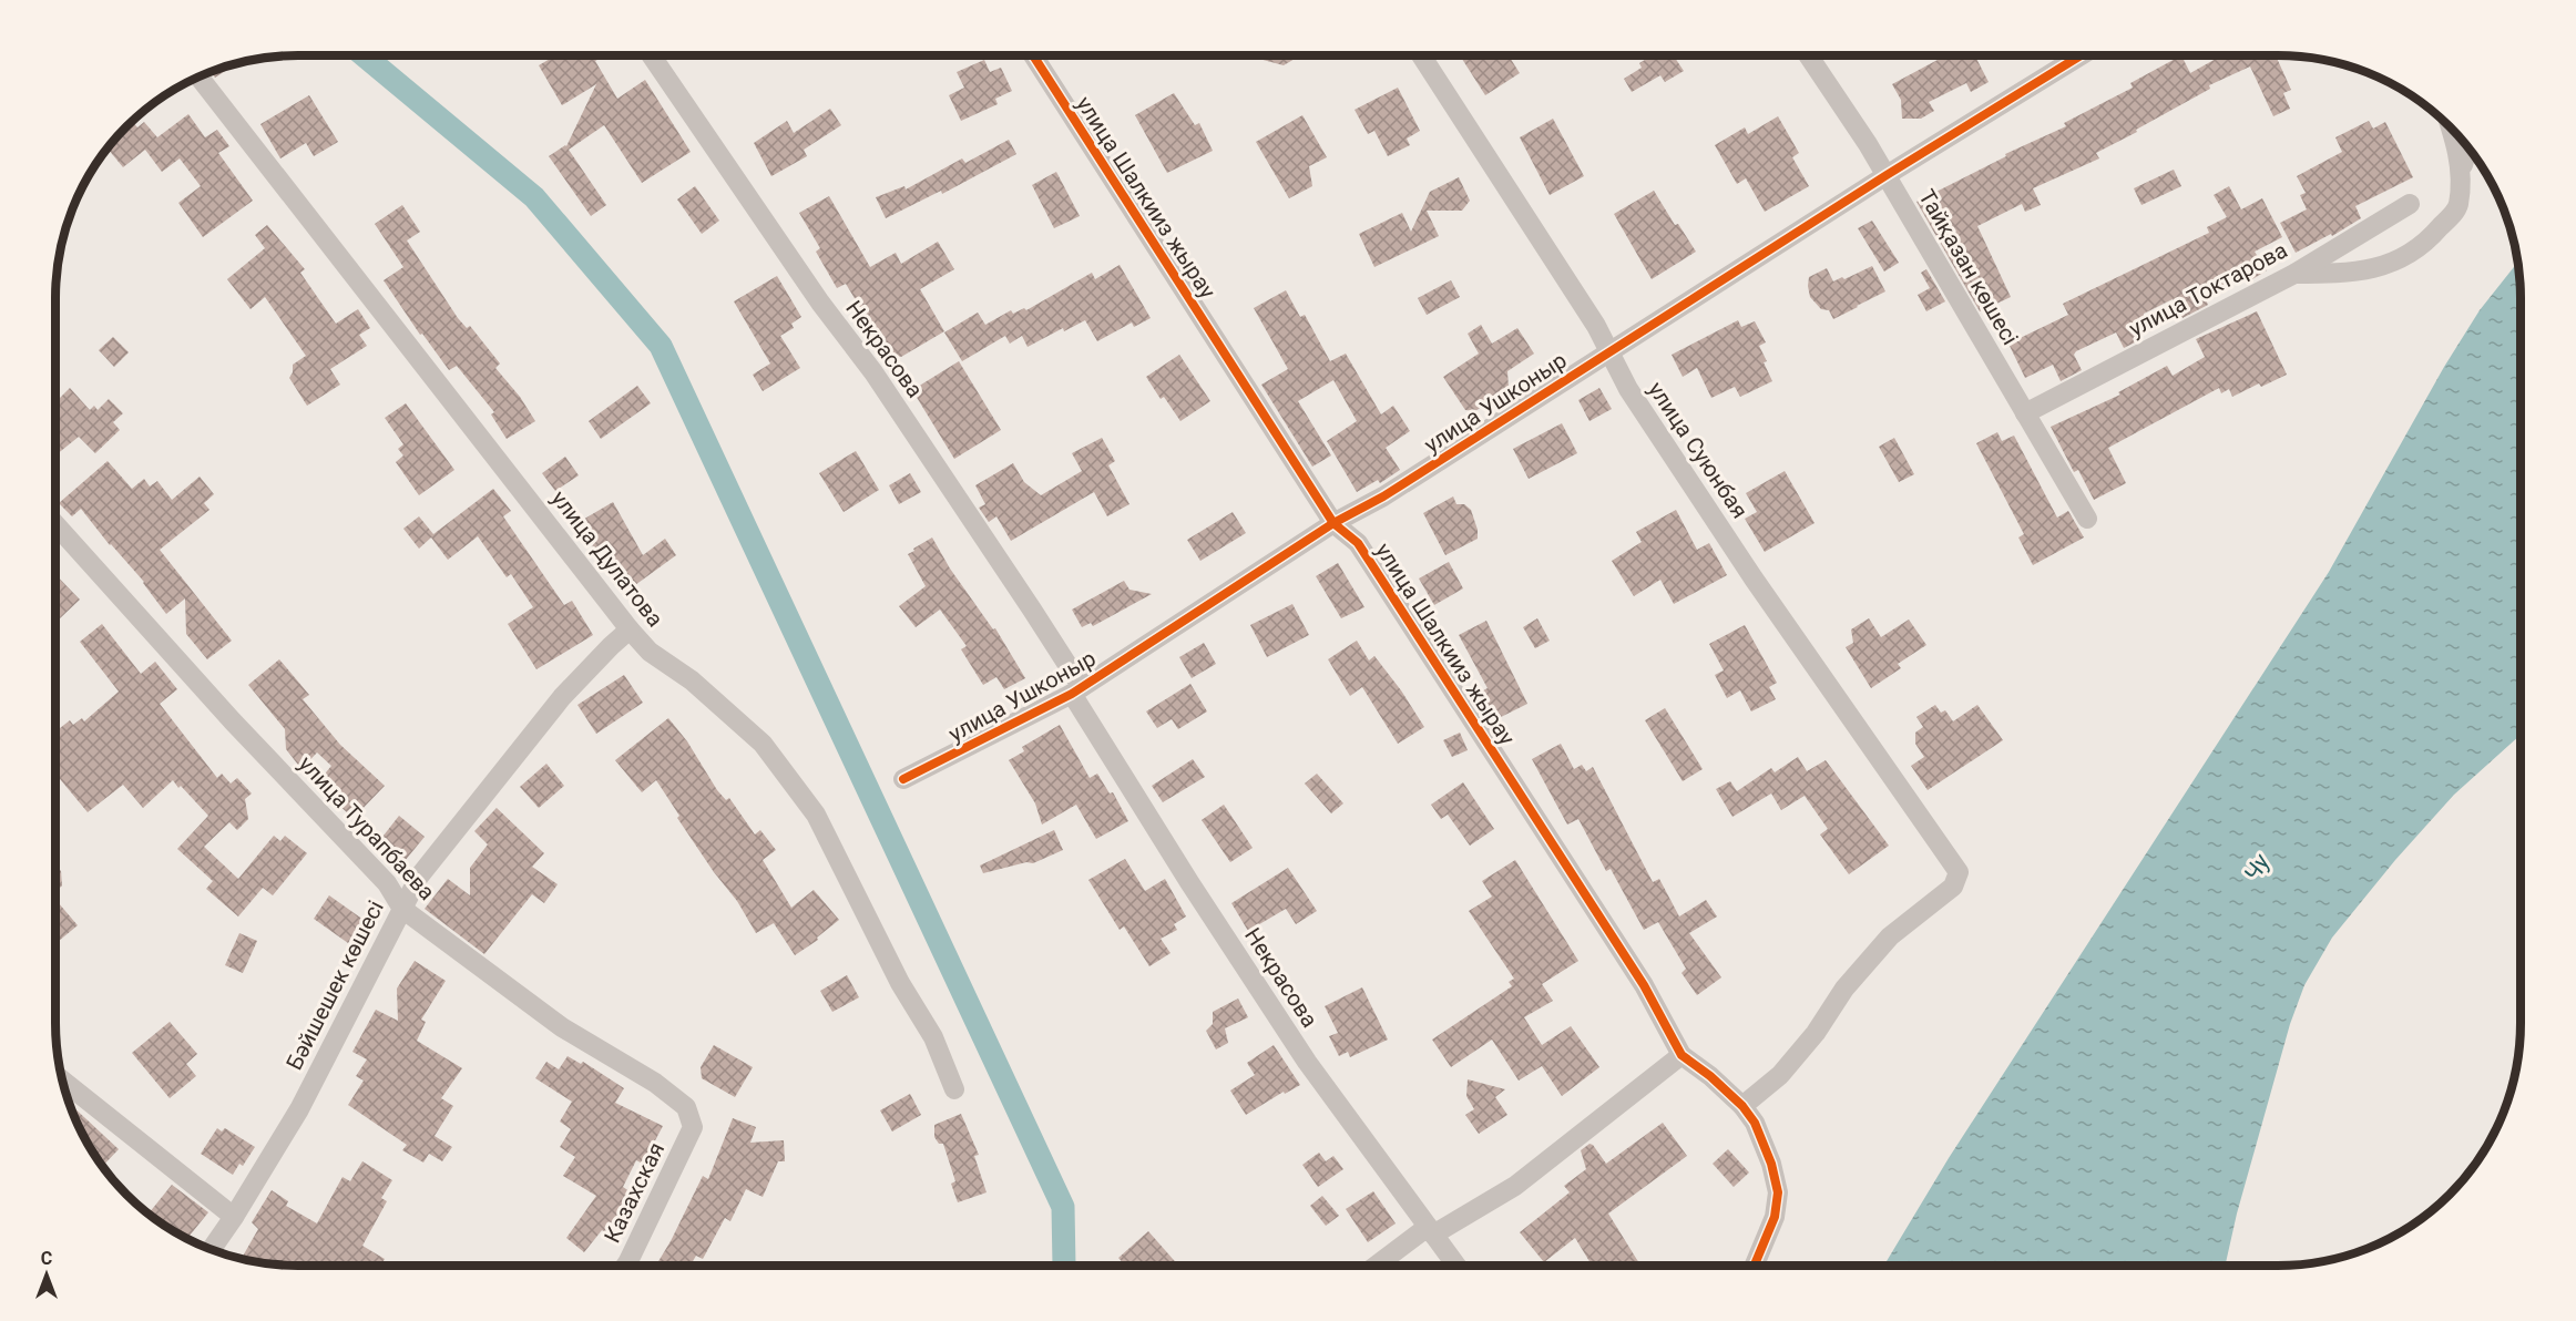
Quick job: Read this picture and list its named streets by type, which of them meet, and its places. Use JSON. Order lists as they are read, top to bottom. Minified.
{"streets":{"street":["улица Шалкииз жырау","Тайқазан көшесі","улица Токтарова","Некрасова","улица Ушконыр","улица Суюнбая","улица Дулатова","улица Турапбаева","Бәйшешек көшесі","Казахская"]},"crossings":[["улица Шалкииз жырау","улица Ушконыр"],["улица Шалкииз жырау","улица Суюнбая"],["Тайқазан көшесі","улица Токтарова"],["Тайқазан көшесі","улица Ушконыр"],["Некрасова","улица Ушконыр"],["улица Ушконыр","улица Суюнбая"],["улица Дулатова","Бәйшешек көшесі"],["улица Турапбаева","Бәйшешек көшесі"],["улица Турапбаева","Казахская"]],"water":["Чу"],"north":"top"}
